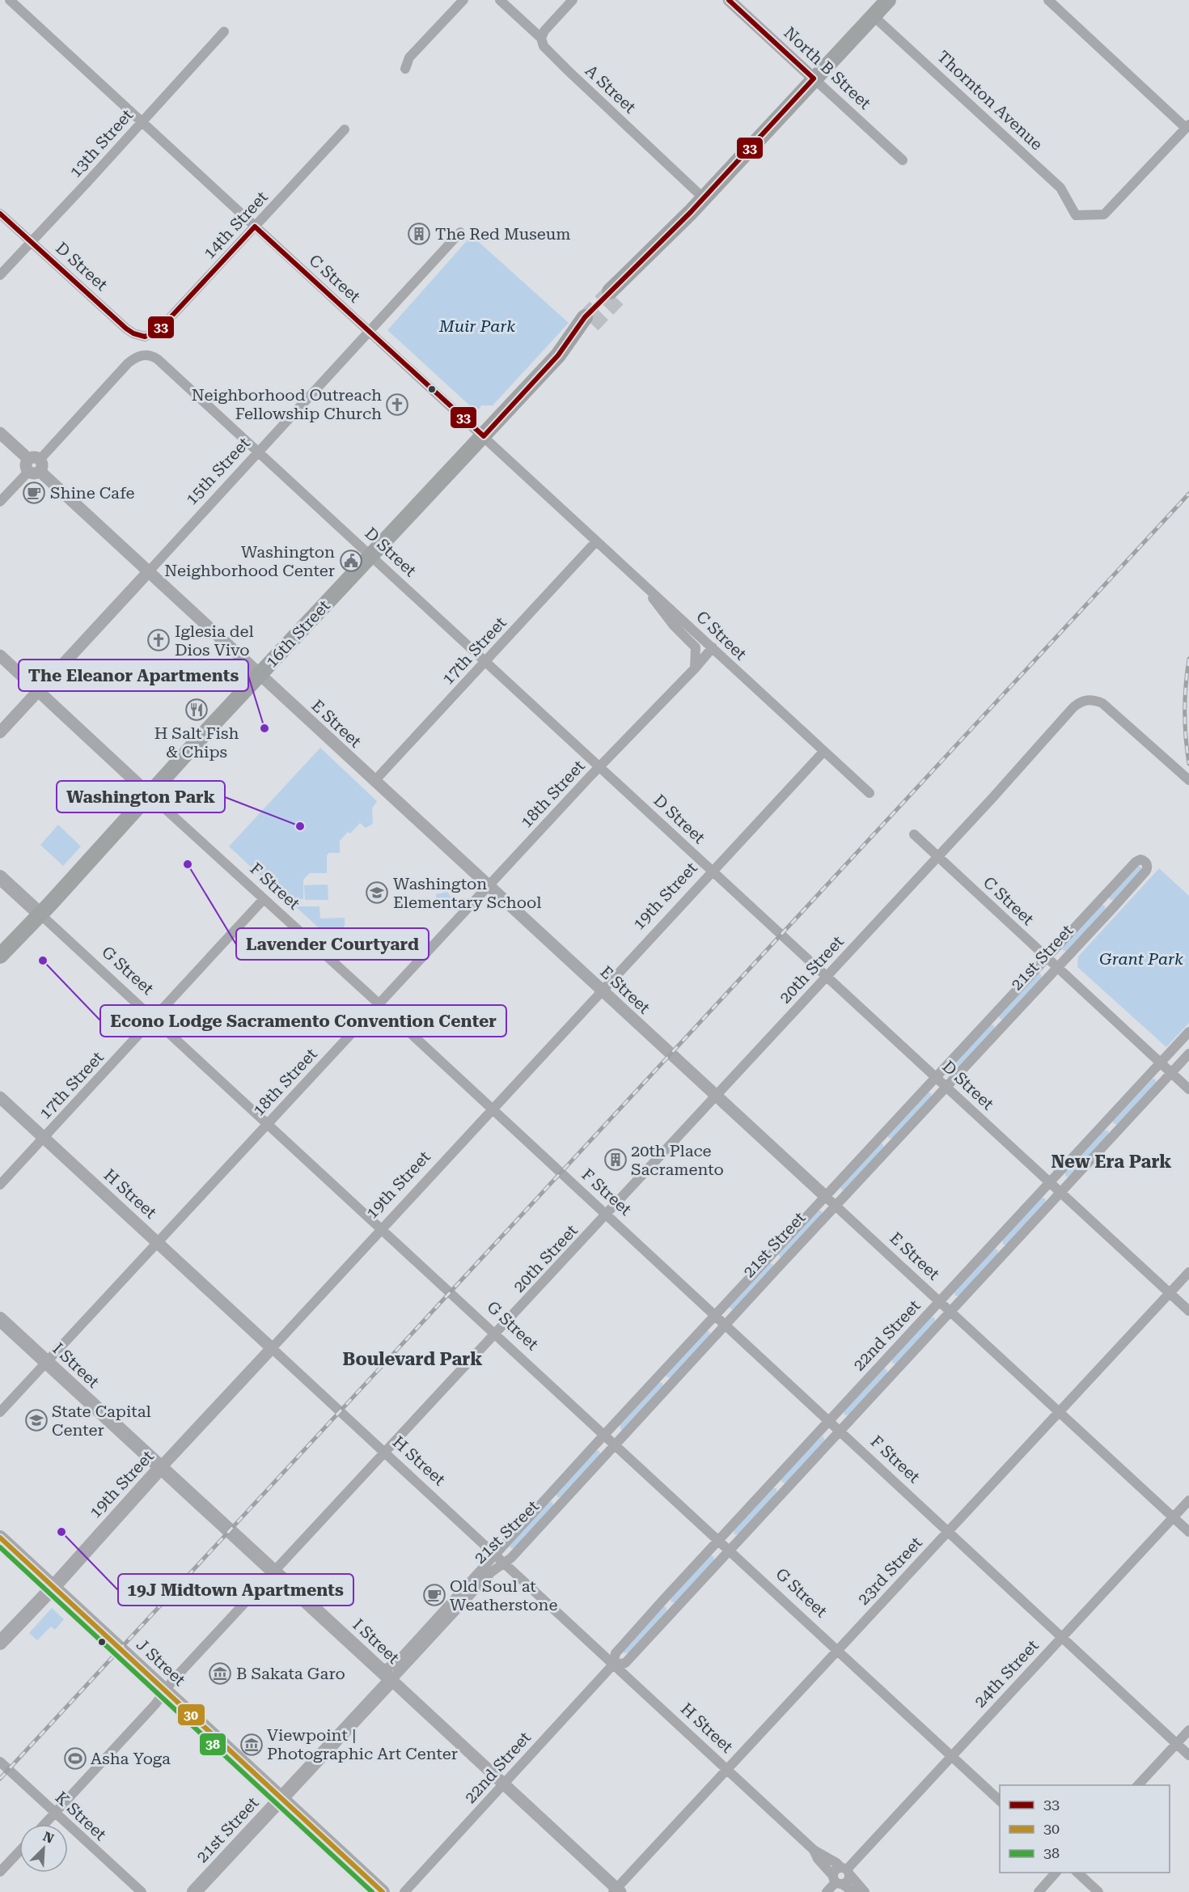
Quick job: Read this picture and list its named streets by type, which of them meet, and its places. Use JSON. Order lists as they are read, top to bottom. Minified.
{"streets":{"main road":["16th Street","19th Street","21st Street","G Street","I Street","J Street"],"street":["North B Street","A Street","Thornton Avenue","13th Street","14th Street","D Street","C Street","15th Street","17th Street","E Street","18th Street","F Street","20th Street","H Street","22nd Street","23rd Street","24th Street","K Street"]},"crossings":[["13th Street","D Street"],["13th Street","C Street"],["14th Street","D Street"],["14th Street","C Street"],["D Street","15th Street"],["D Street","16th Street"],["D Street","17th Street"],["D Street","E Street"],["D Street","18th Street"],["D Street","19th Street"],["D Street","21st Street"],["D Street","20th Street"],["D Street","22nd Street"],["D Street","23rd Street"],["C Street","15th Street"],["C Street","16th Street"],["C Street","17th Street"],["C Street","18th Street"],["C Street","19th Street"],["C Street","21st Street"],["C Street","20th Street"],["C Street","22nd Street"],["15th Street","E Street"],["15th Street","F Street"],["16th Street","E Street"],["16th Street","F Street"],["16th Street","G Street"],["17th Street","E Street"],["17th Street","F Street"],["17th Street","G Street"],["17th Street","H Street"],["E Street","18th Street"],["E Street","19th Street"],["E Street","21st Street"],["E Street","20th Street"],["E Street","22nd Street"],["E Street","23rd Street"],["E Street","24th Street"],["18th Street","F Street"],["18th Street","G Street"],["18th Street","H Street"],["18th Street","I Street"],["F Street","19th Street"],["F Street","21st Street"],["F Street","20th Street"],["F Street","22nd Street"],["F Street","23rd Street"],["F Street","24th Street"],["19th Street","G Street"],["19th Street","H Street"],["19th Street","I Street"],["19th Street","J Street"],["21st Street","G Street"],["21st Street","H Street"],["21st Street","I Street"],["21st Street","J Street"],["20th Street","G Street"],["20th Street","H Street"],["20th Street","I Street"],["20th Street","J Street"],["20th Street","K Street"],["G Street","22nd Street"],["G Street","23rd Street"],["G Street","24th Street"],["H Street","22nd Street"],["H Street","23rd Street"],["H Street","24th Street"],["22nd Street","I Street"],["I Street","23rd Street"]],"districts":["New Era Park","Boulevard Park"],"parks":["Muir Park","Grant Park"],"places":{"building":["The Red Museum","20th Place Sacramento"],"church":["Neighborhood Outreach Fellowship Church","Iglesia del Dios Vivo"],"cafe":["Shine Cafe","Old Soul at Weatherstone"],"public building":["Washington Neighborhood Center"],"restaurant":["H Salt Fish & Chips"],"other":["The Eleanor Apartments","Washington Park","Lavender Courtyard","Econo Lodge Sacramento Convention Center","19J Midtown Apartments"],"school or university":["Washington Elementary School","State Capital Center"],"museum":["B Sakata Garo","Viewpoint | Photographic Art Center"],"sports":["Asha Yoga"]},"lines":["transit line 33","transit line 30","transit line 38"],"legend":["33","30","38"],"north":"top right"}
